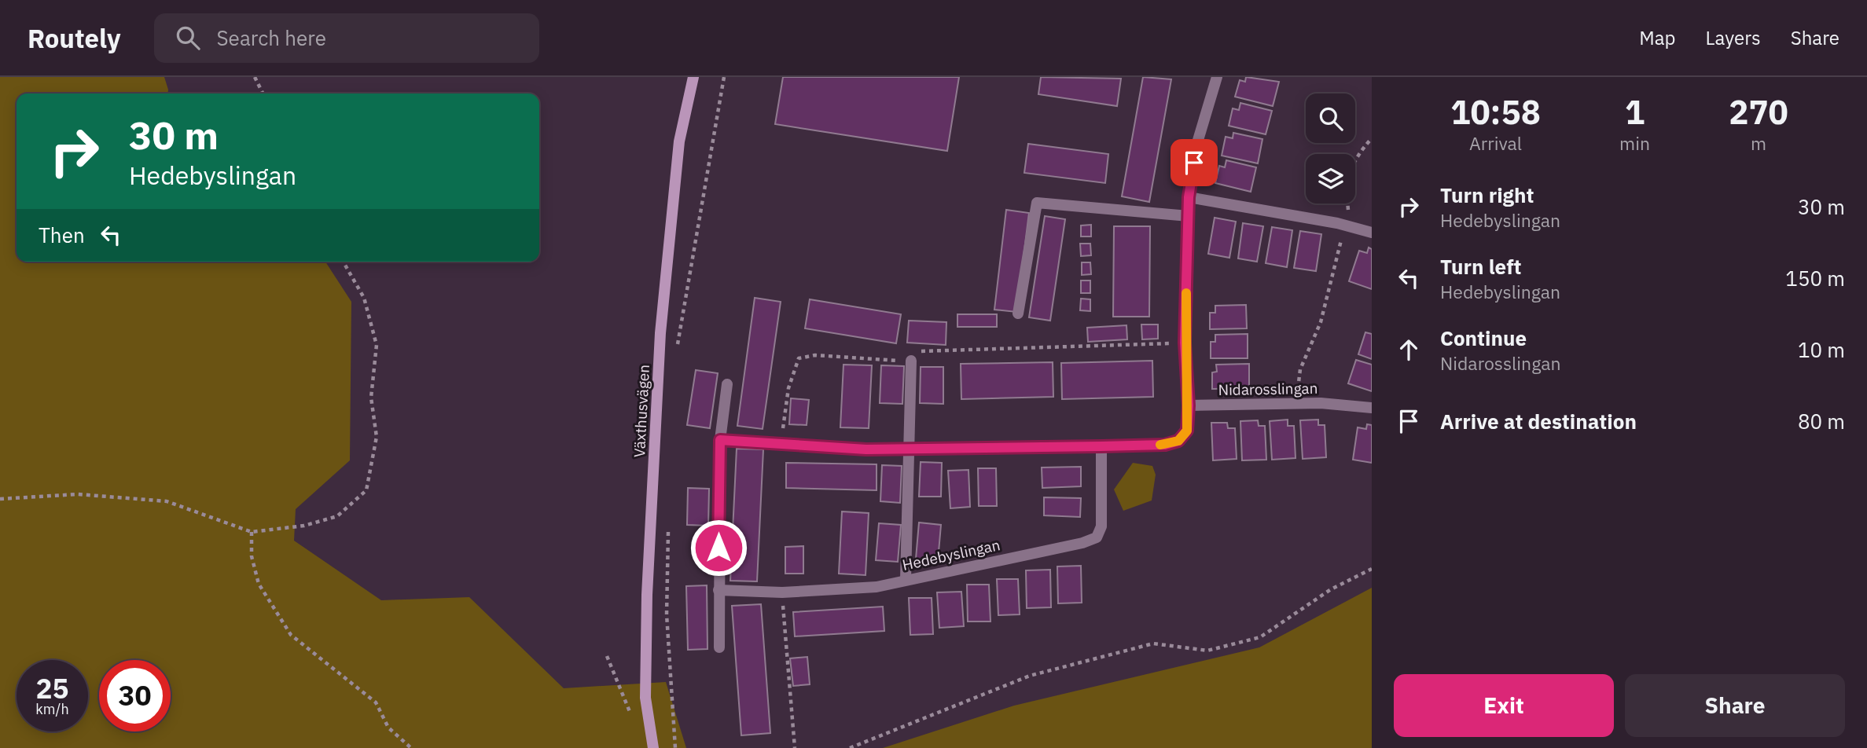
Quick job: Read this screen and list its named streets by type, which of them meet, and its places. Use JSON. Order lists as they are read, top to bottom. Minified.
{"streets":{"street":["Nidarosslingan","Växthusvägen","Hedebyslingan"]},"page":{"header":"Routely","search":"Search here","nav":["Map","Layers","Share"],"eta":["10:58","Arrival","1","min","270","m"],"turn":["30 m","Hedebyslingan"],"list":[{"name":"Turn right","note":"Hedebyslingan","value":"30 m"},{"name":"Turn left","note":"Hedebyslingan","value":"150 m"},{"name":"Continue","note":"Nidarosslingan","value":"10 m"},{"name":"Arrive at destination","value":"80 m"}],"then":"Then","speed":"25 km/h","limit":"30","buttons":["Exit","Share"]}}
